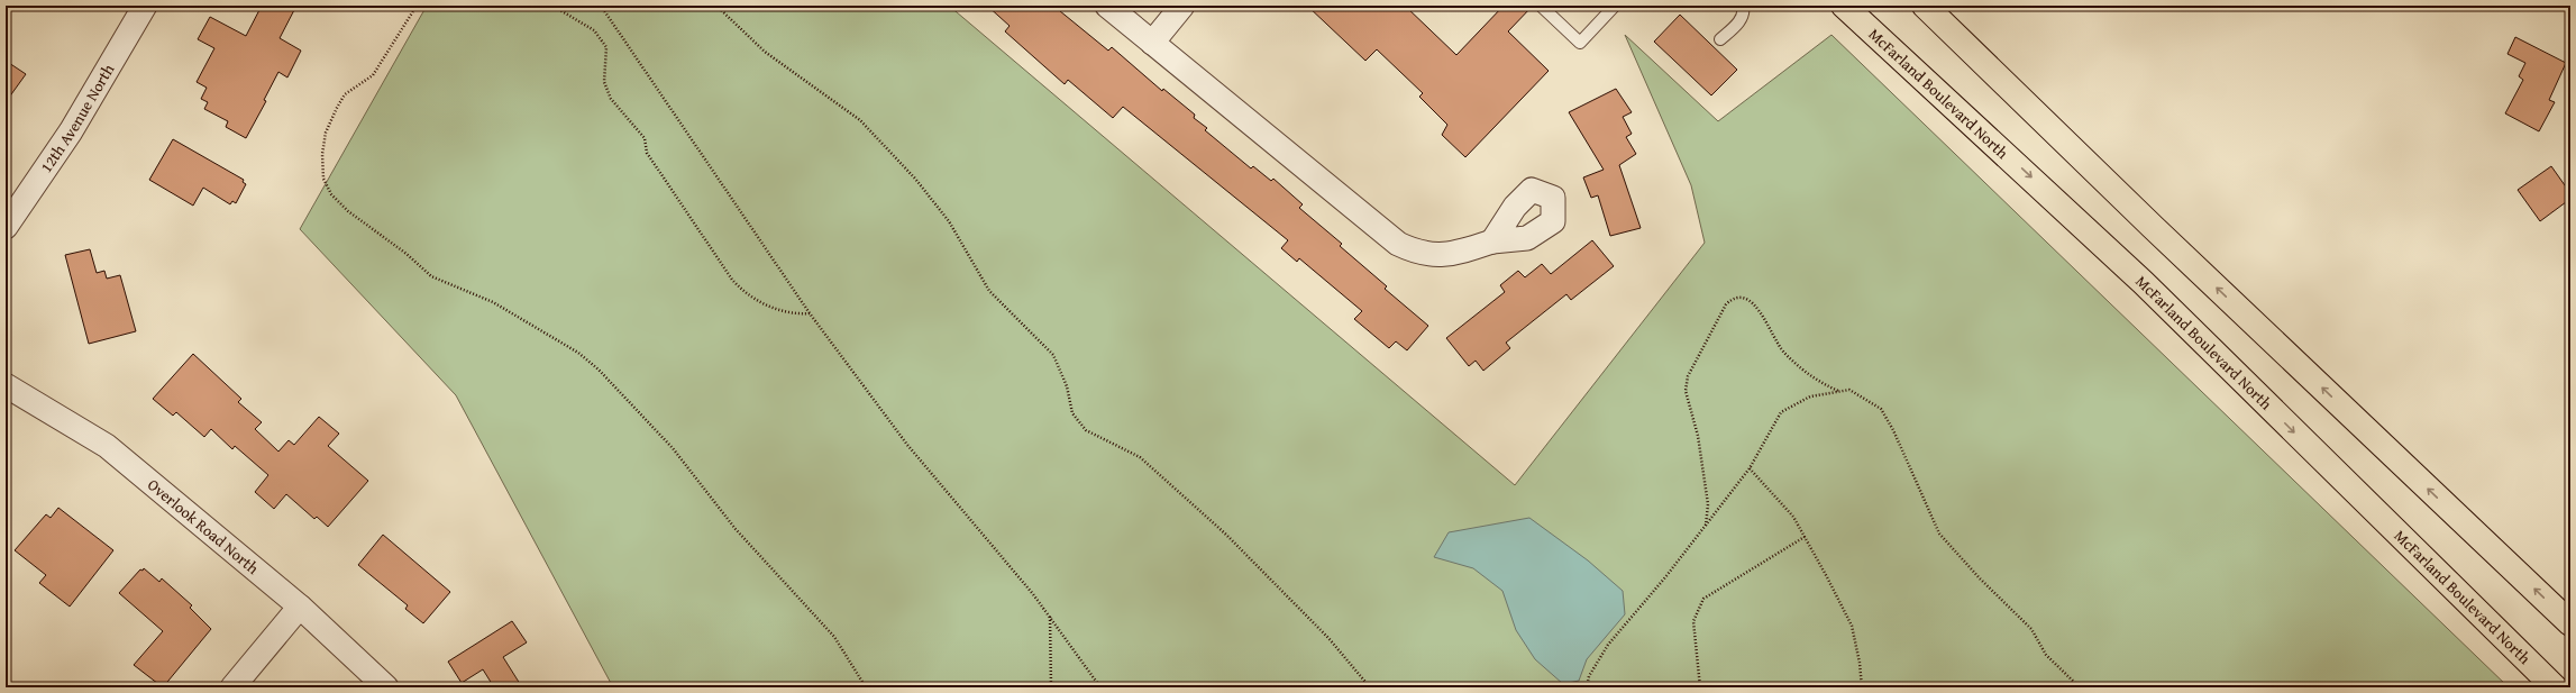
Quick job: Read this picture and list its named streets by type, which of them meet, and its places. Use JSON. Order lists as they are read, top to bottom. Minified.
{"streets":{"highway":["McFarland Boulevard North"],"street":["12th Avenue North","Overlook Road North"]}}
